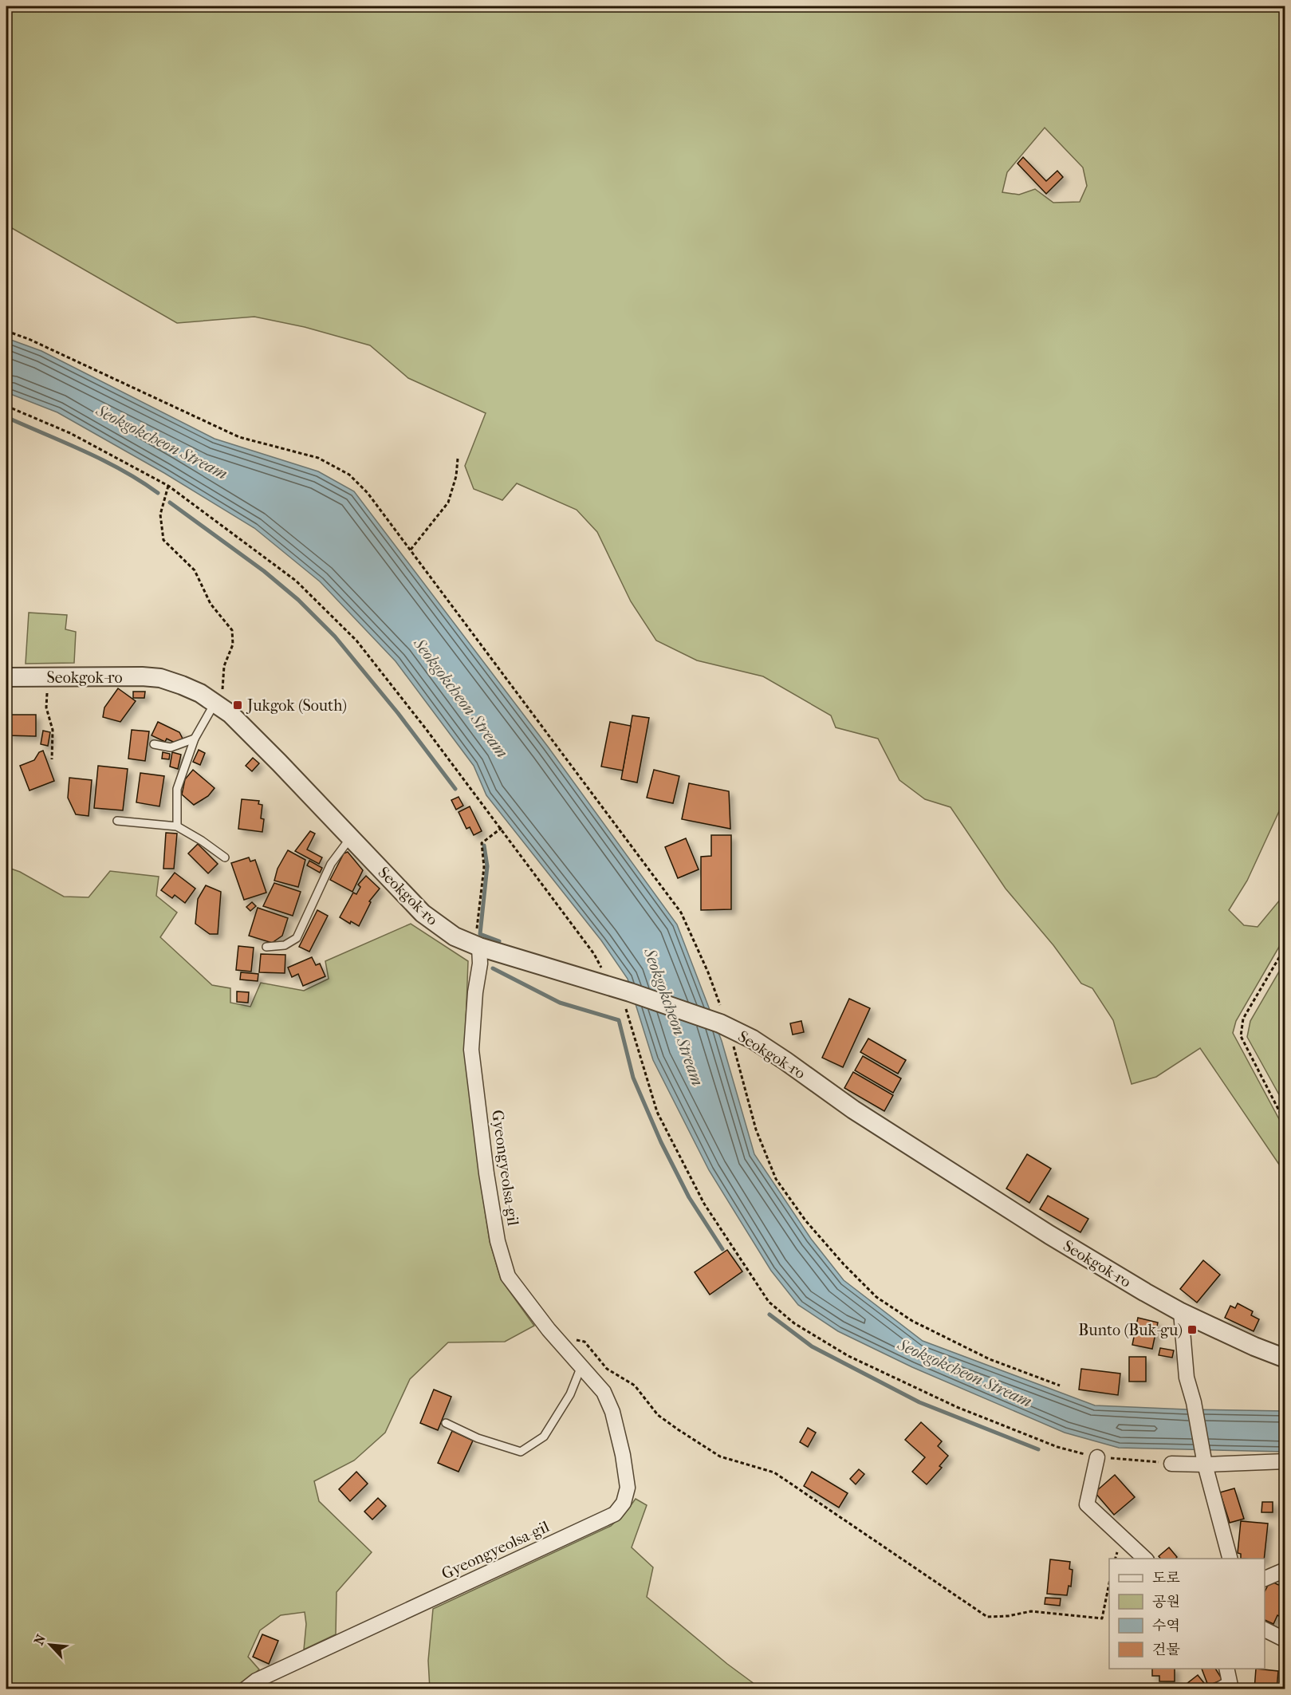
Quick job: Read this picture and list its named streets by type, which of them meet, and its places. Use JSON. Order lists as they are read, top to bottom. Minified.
{"streets":{"street":["Seokgok-ro","Gyeongyeolsa-gil"]},"crossings":[["Seokgok-ro","Gyeongyeolsa-gil"]],"water":["Seokgokcheon Stream"],"places":{"transit":["Jukgok (South)","Bunto (Buk-gu)"]},"legend":["도로","공원","수역","건물"],"north":"top left"}
